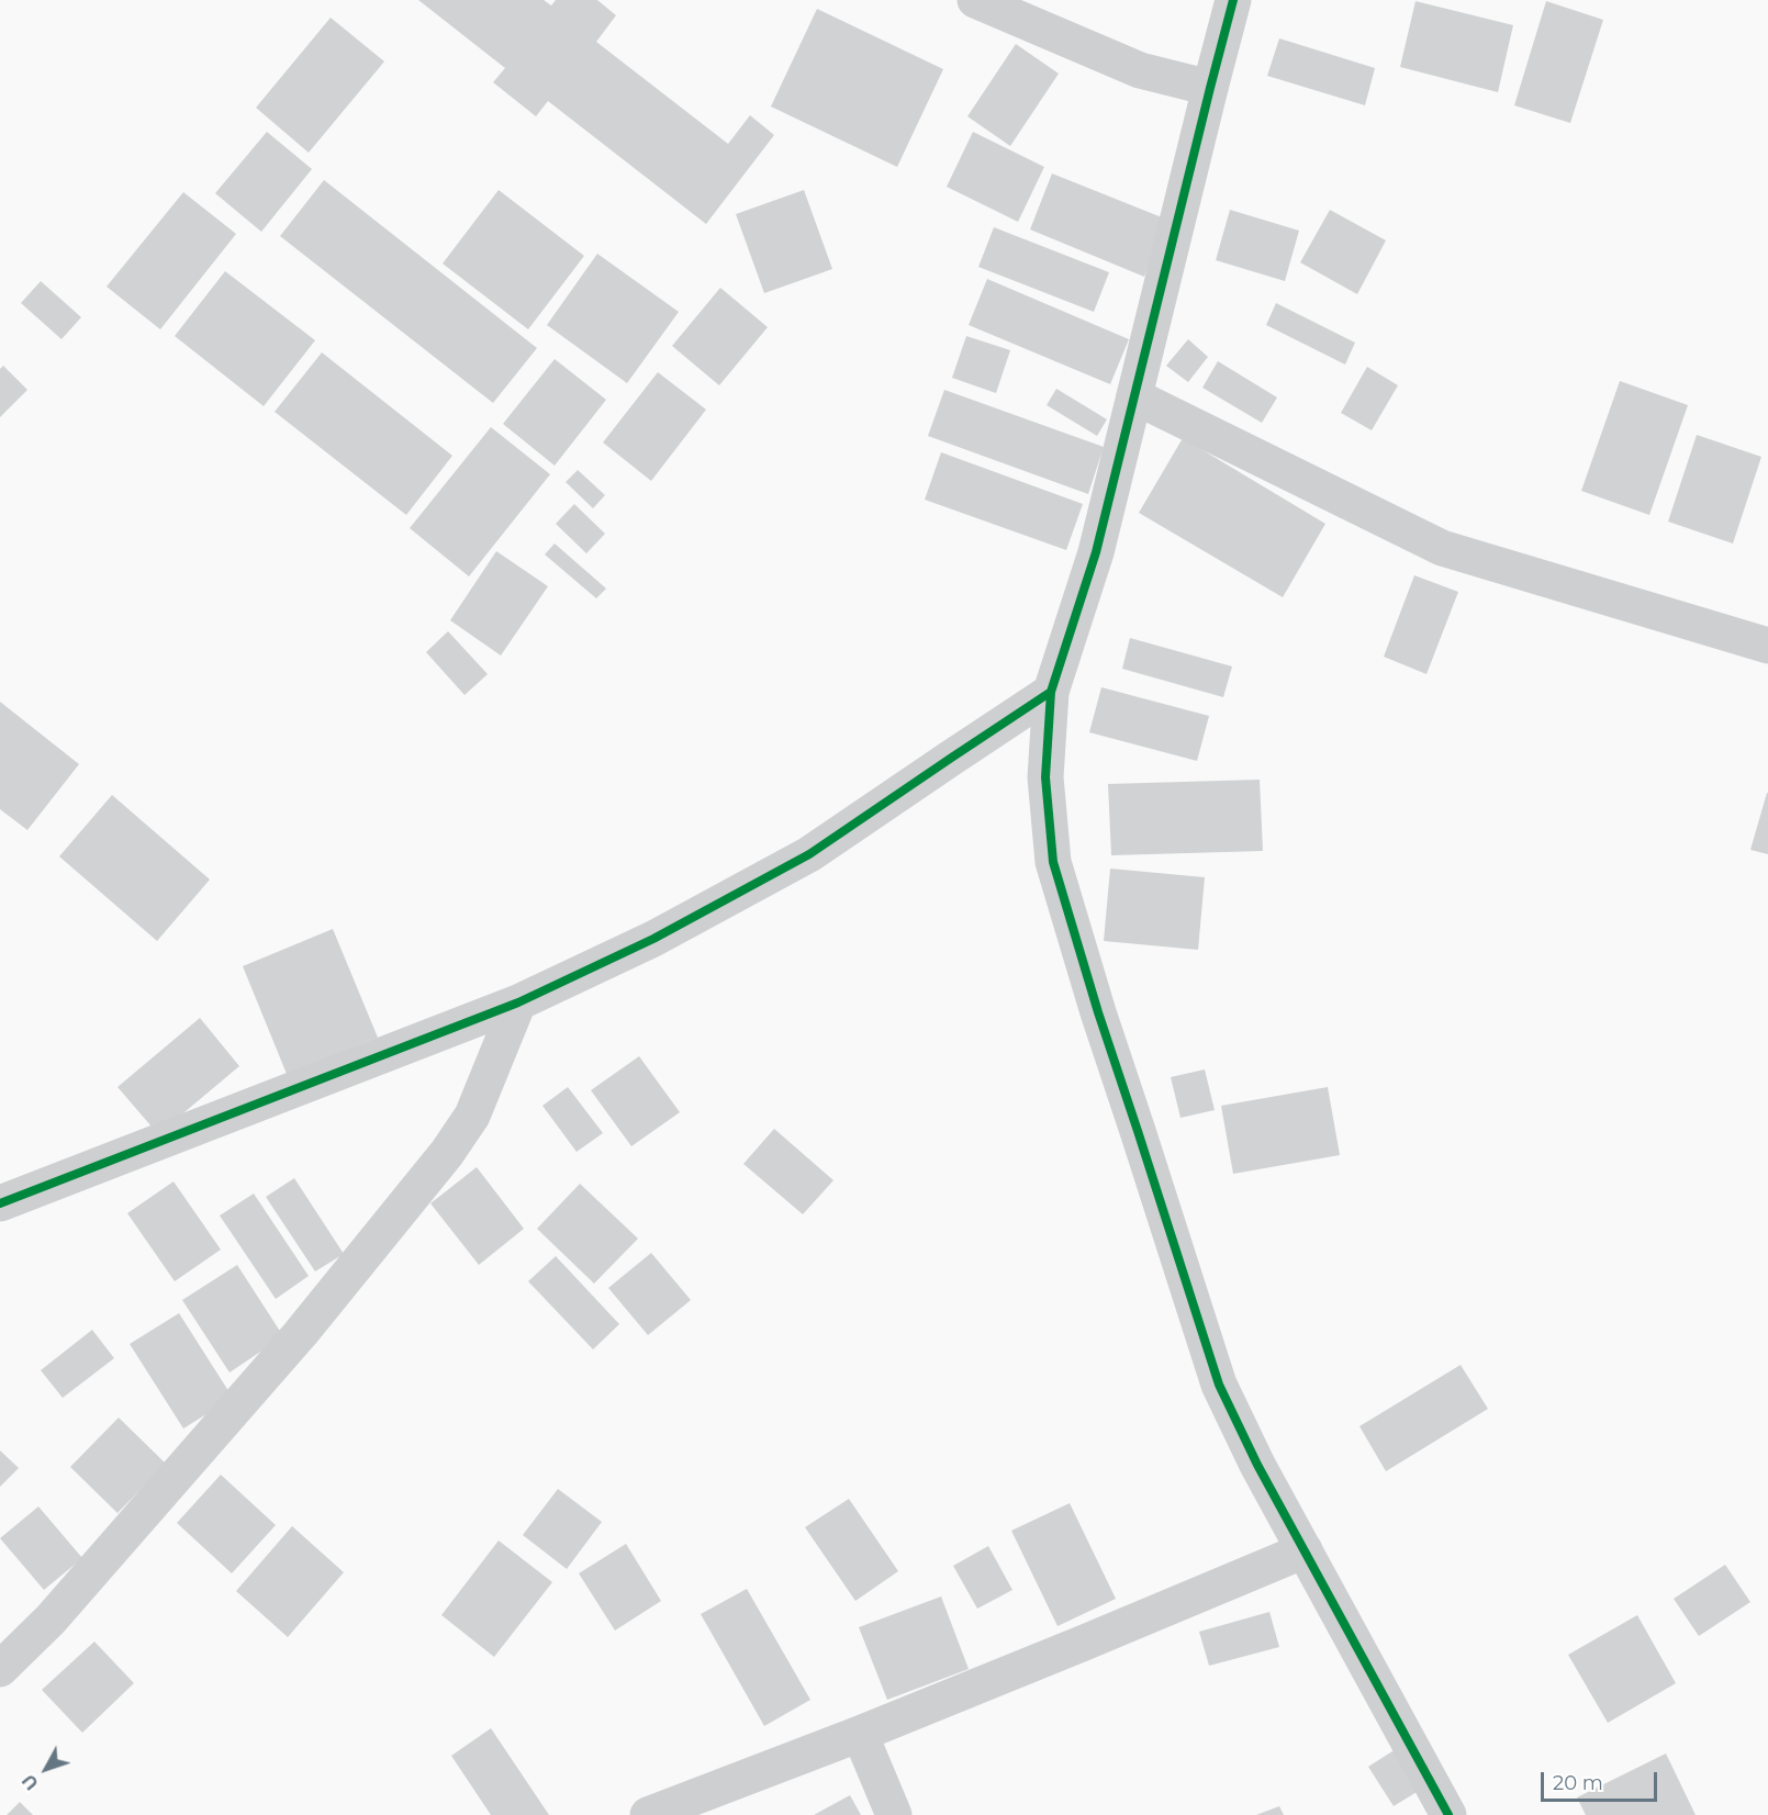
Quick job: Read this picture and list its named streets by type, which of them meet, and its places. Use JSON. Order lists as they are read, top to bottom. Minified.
{"scale_bar":"20 m","north":"bottom left"}
